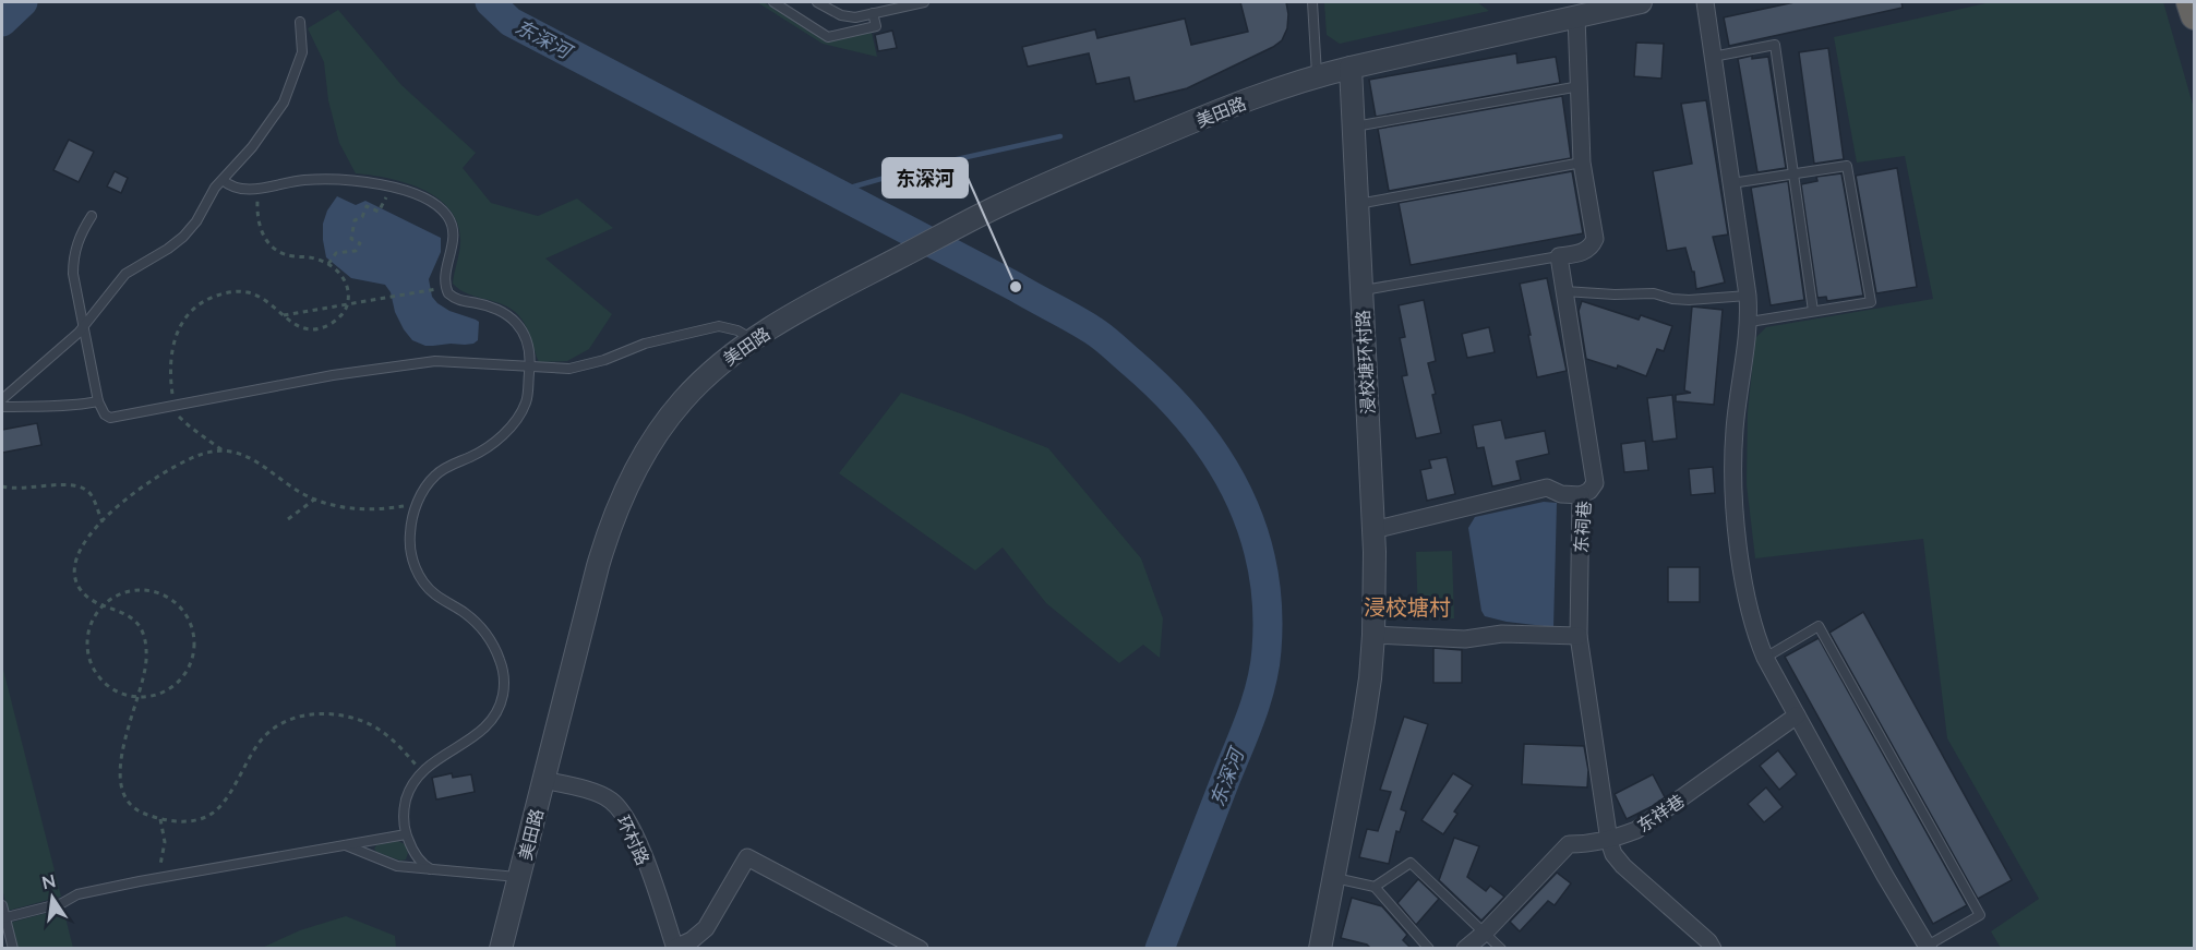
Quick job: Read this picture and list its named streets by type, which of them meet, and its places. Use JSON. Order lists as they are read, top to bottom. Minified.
{"streets":{"street":["美田路","浸校塘环村路","东祠巷","东祥巷","环村路"]},"crossings":[["美田路","浸校塘环村路"],["美田路","环村路"],["东祠巷","东祥巷"]],"districts":["浸校塘村"],"water":["东深河"],"places":["东深河"],"north":"top"}
